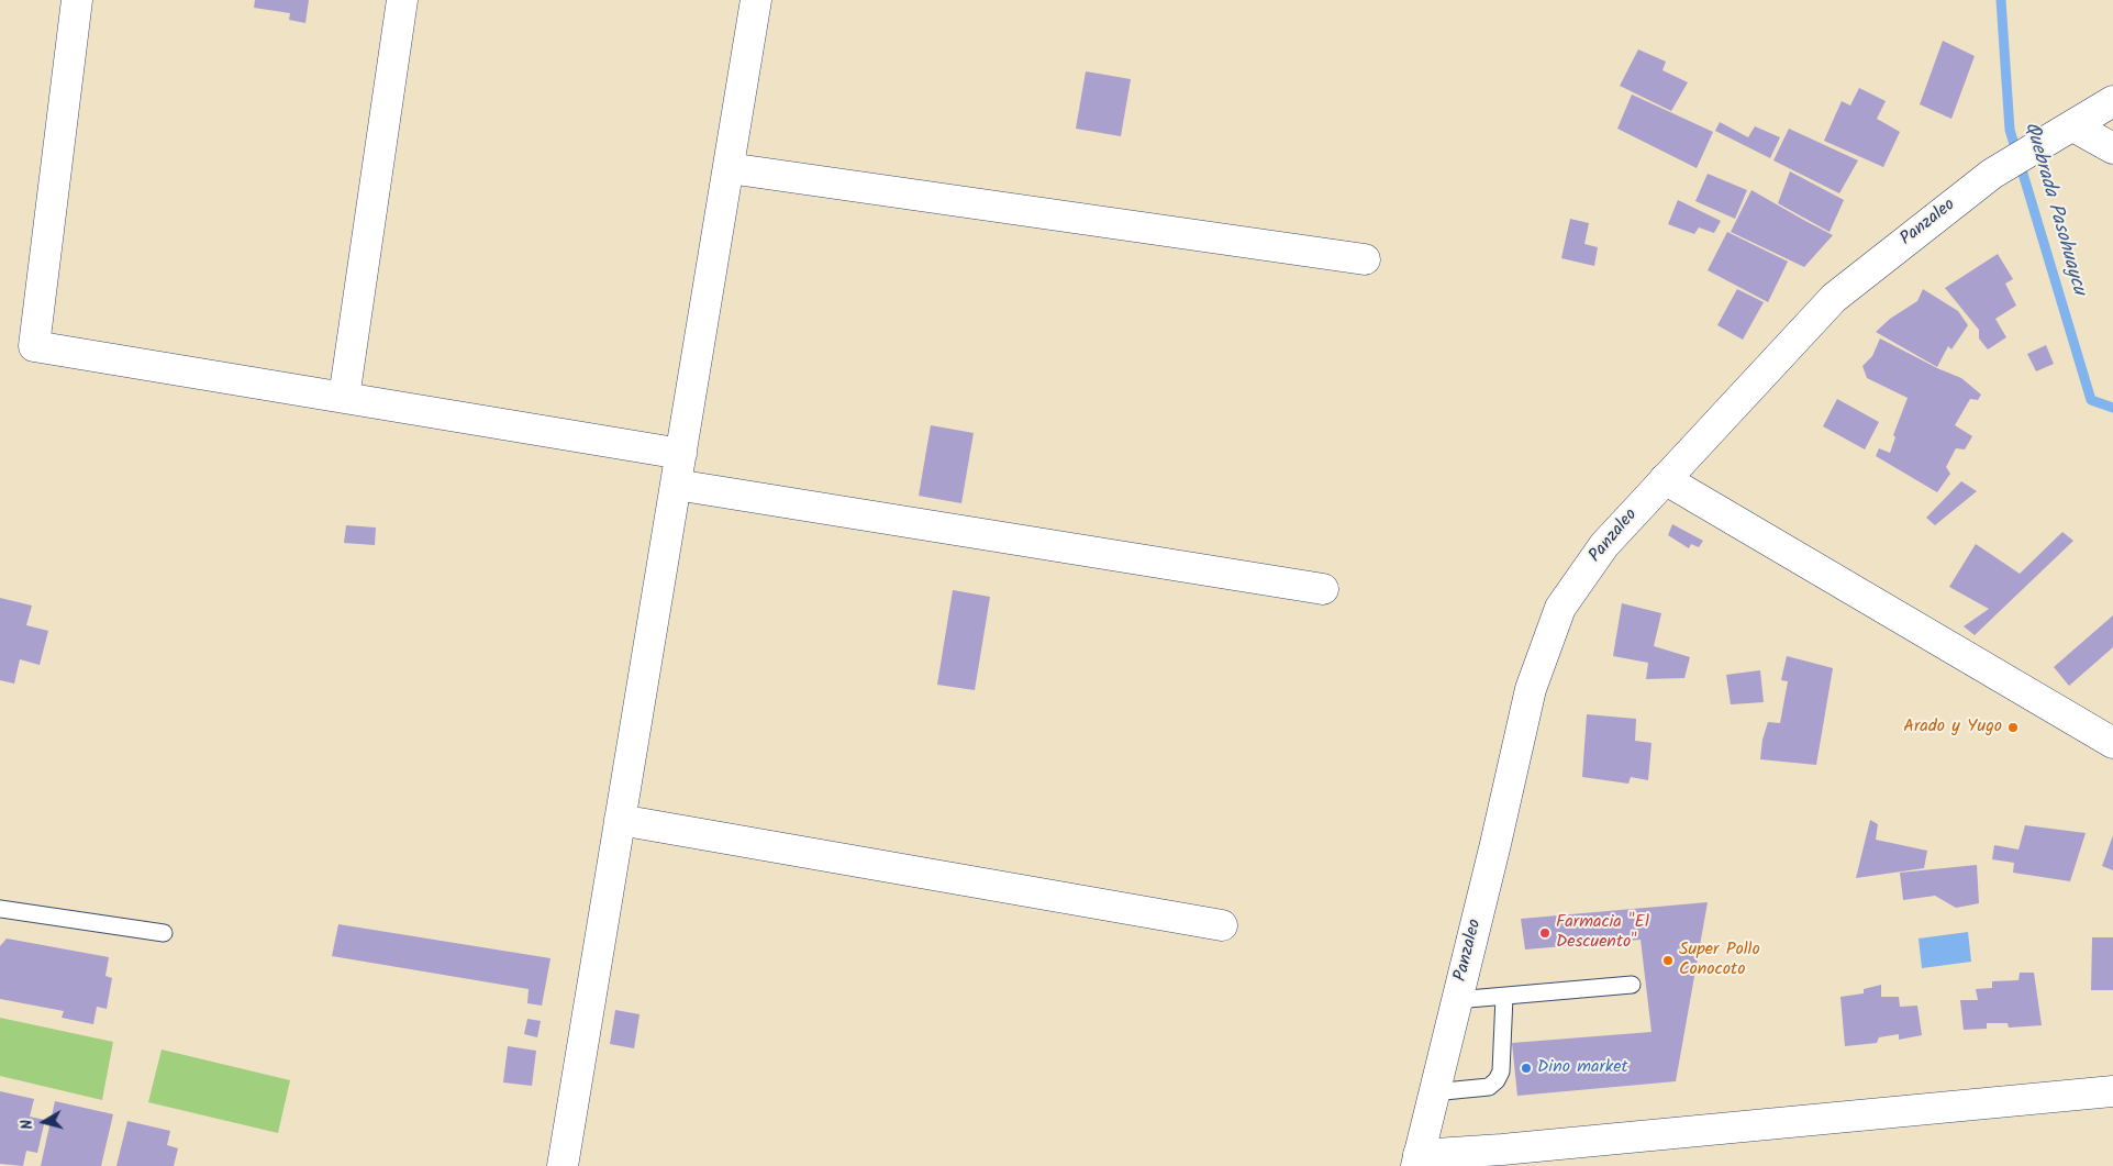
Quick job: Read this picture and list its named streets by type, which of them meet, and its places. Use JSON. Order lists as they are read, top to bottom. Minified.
{"streets":{"street":["Panzaleo"]},"water":["Quebrada Pasohuaycu"],"places":["Arado y Yugo","Farmacia \"El Descuento\"","Super Pollo Conocoto","Dino market"],"north":"left"}
